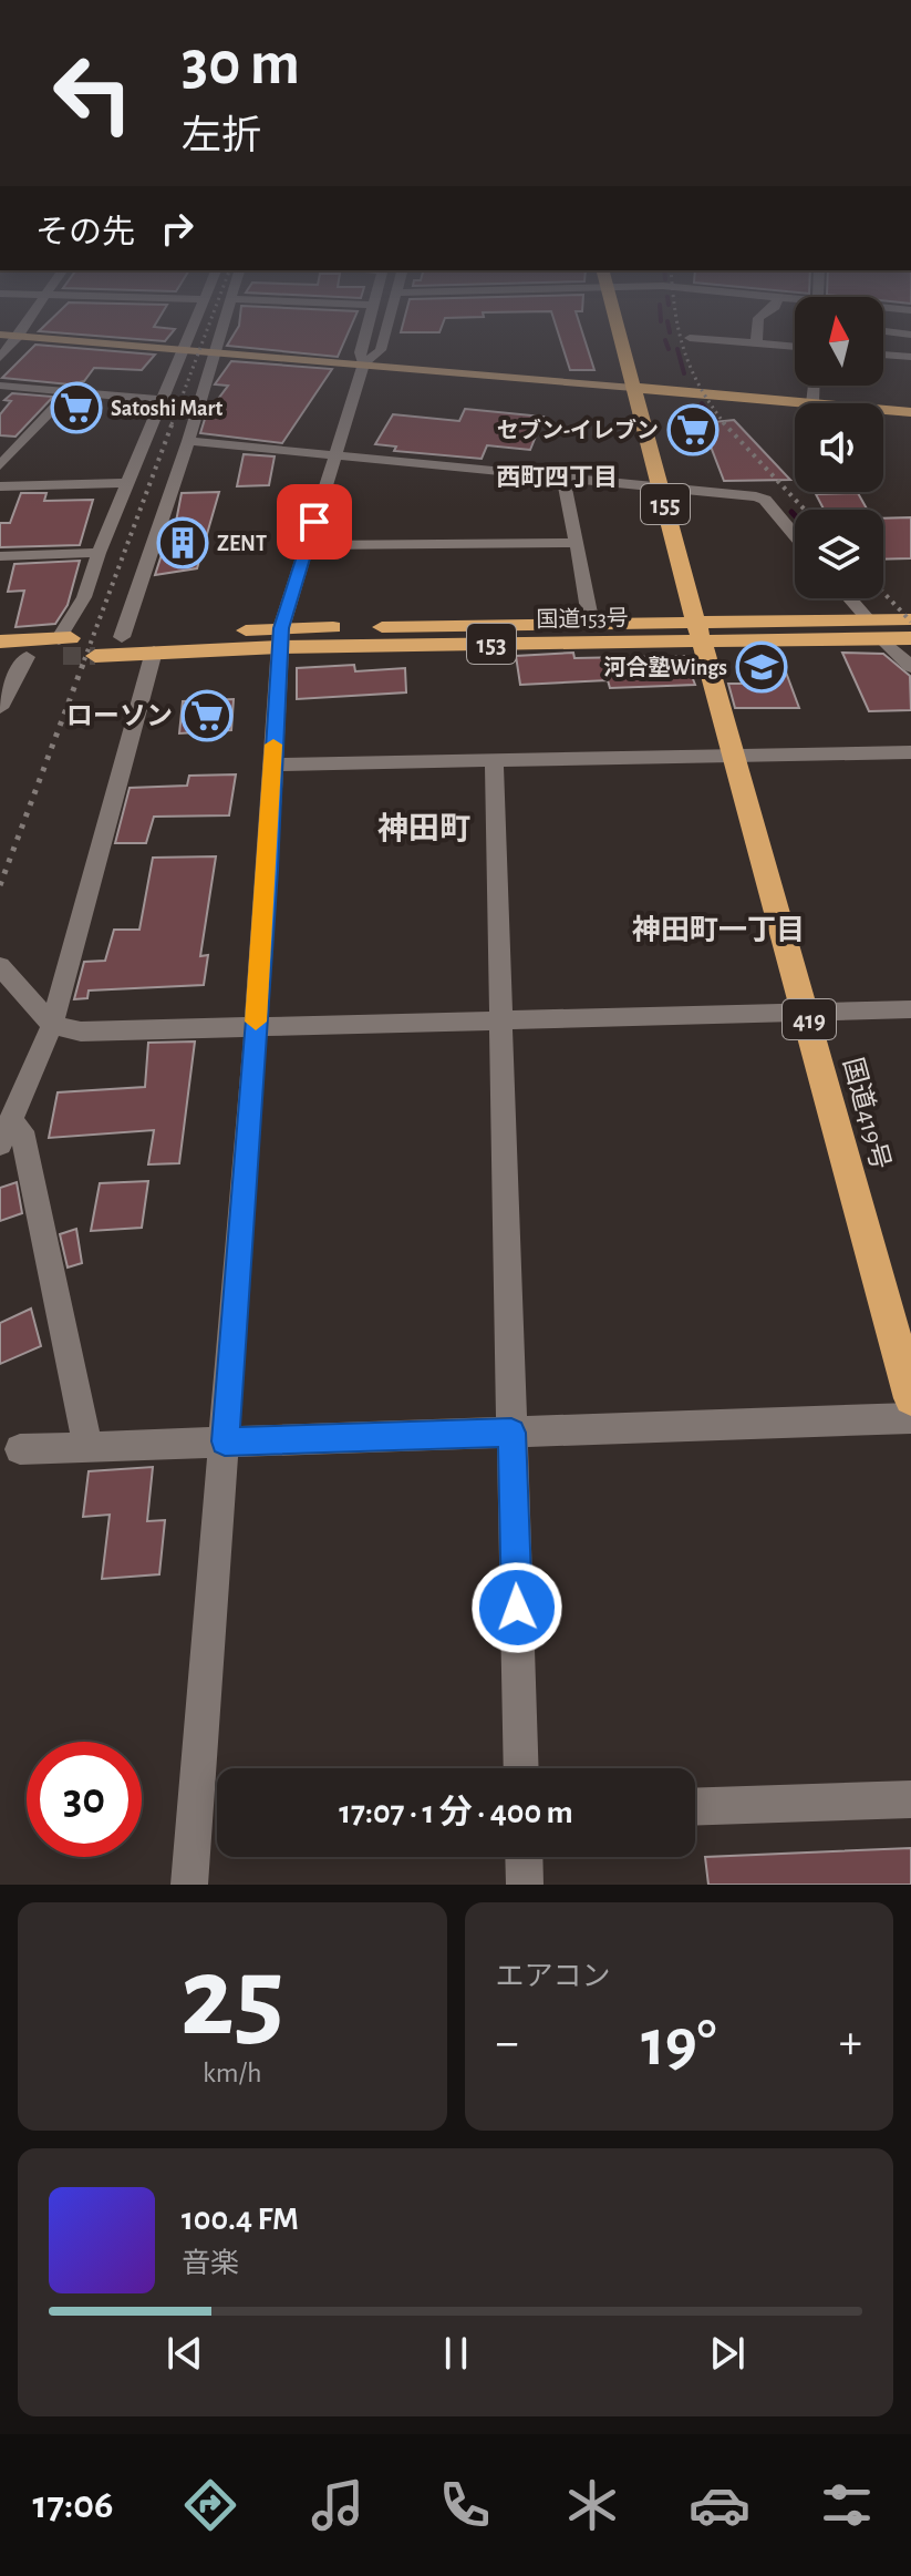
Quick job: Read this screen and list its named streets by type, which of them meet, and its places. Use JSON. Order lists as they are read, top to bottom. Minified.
{"streets":{"highway":["155","国道153号","153","419","国道419号"]},"crossings":[["155","国道153号"],["155","国道419号"],["国道153号","国道419号"]],"districts":["西町四丁目","神田町","神田町一丁目"],"places":{"supermarket":["Satoshi Mart","セブン-イレブン","ローソン"],"building":["ZENT"],"school or university":["河合塾Wings"]},"north":"top","page":{"turn":["30 m","左折"],"then":"その先","limit":"30","trip":"17:07 · 1 分 · 400 m","tile":[["25","km/h"],"エアコン"],"heat":["−","19°","+"],"song":["100.4 FM","音楽"],"tabs":"17:06"}}
